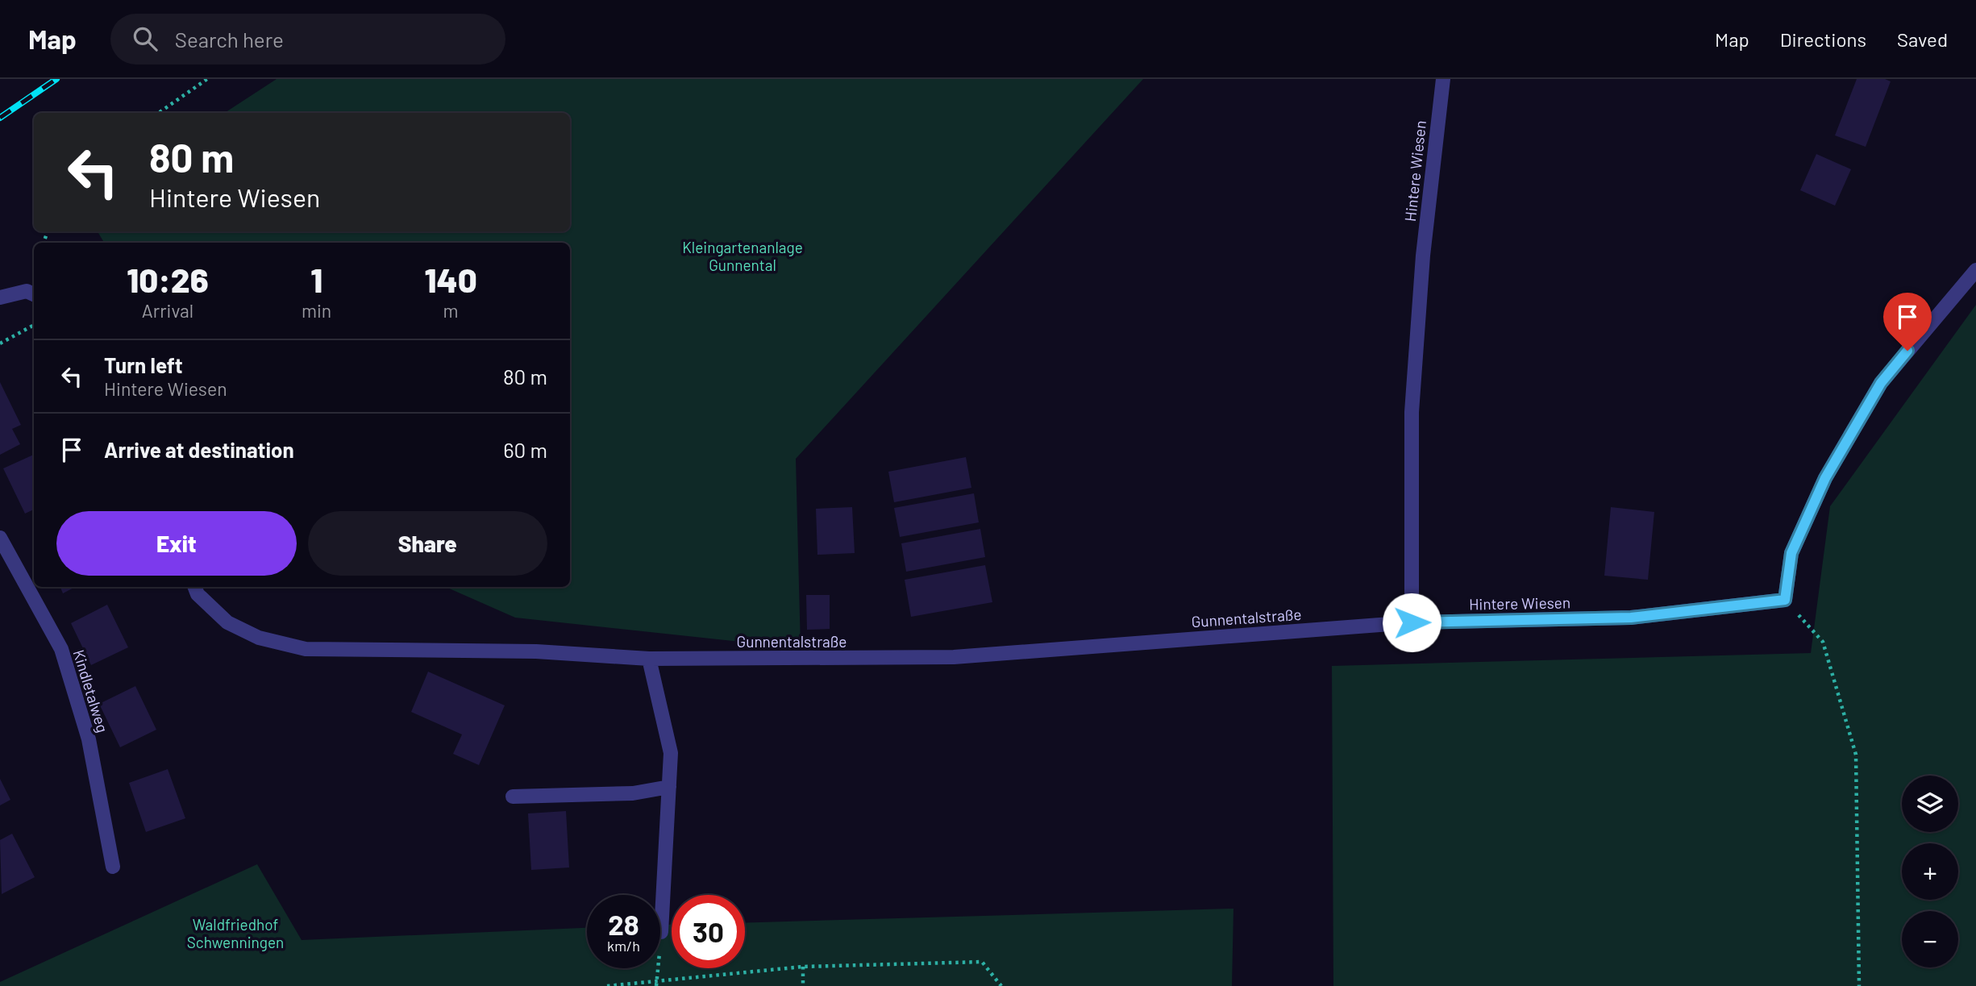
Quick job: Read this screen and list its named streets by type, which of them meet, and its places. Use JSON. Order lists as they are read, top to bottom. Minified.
{"streets":{"street":["Hintere Wiesen","Gunnentalstraße","Kindletalweg"]},"crossings":[["Hintere Wiesen","Gunnentalstraße"]],"parks":["Kleingartenanlage Gunnental","Waldfriedhof Schwenningen"],"page":{"header":"Map","search":"Search here","nav":["Map","Directions","Saved"],"turn":["80 m","Hintere Wiesen"],"eta":["10:26","Arrival","1","min","140","m"],"list":[{"name":"Turn left","note":"Hintere Wiesen","value":"80 m"},{"name":"Arrive at destination","value":"60 m"}],"buttons":["Exit","Share"],"map_buttons":["+","−"],"speed":"28 km/h","limit":"30"}}
